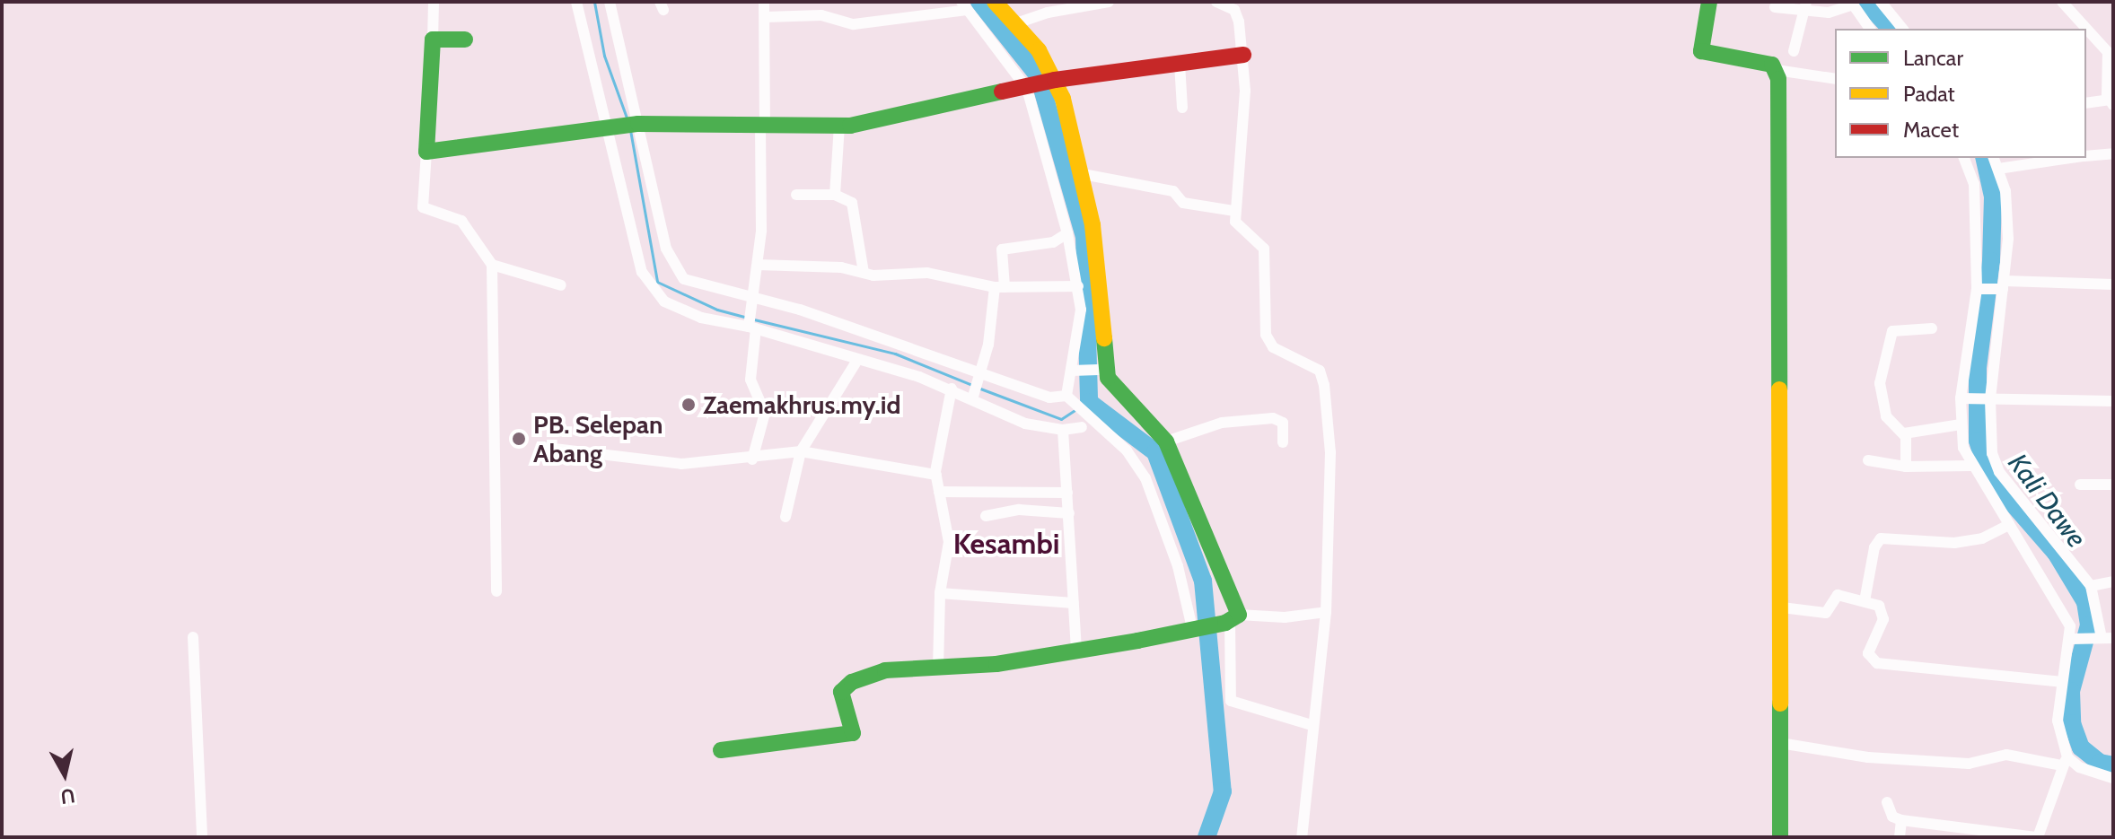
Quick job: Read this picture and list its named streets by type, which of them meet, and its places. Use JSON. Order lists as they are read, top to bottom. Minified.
{"districts":["Kesambi"],"water":["Kali Dawe"],"places":["Zaemakhrus.my.id","PB. Selepan Abang"],"legend":["Lancar","Padat","Macet"],"north":"bottom"}
